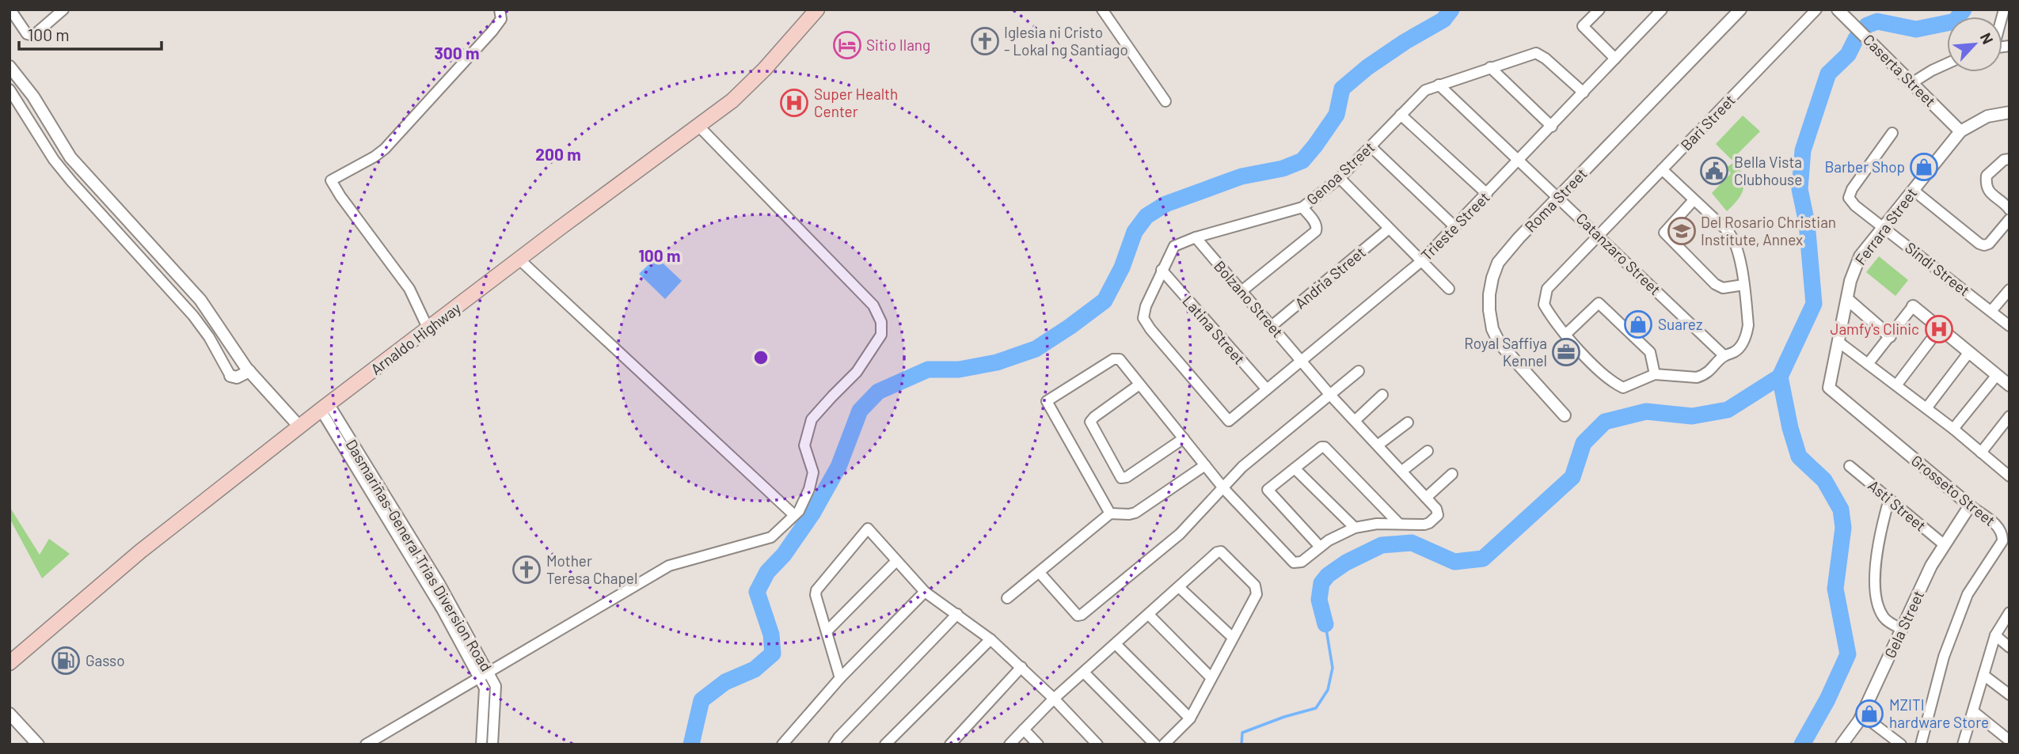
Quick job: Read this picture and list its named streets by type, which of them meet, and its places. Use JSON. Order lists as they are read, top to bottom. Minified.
{"streets":{"main road":["Arnaldo Highway"],"street":["Caserta Street","Bari Street","Genoa Street","Roma Street","Trieste Street","Ferrara Street","Catanzaro Street","Sindi Street","Andria Street","Bolzano Street","Latina Street","Grosseto Street","Asti Street","Dasmariñas-General Trias Diversion Road","Gela Street"]},"crossings":[["Caserta Street","Ferrara Street"],["Bari Street","Catanzaro Street"],["Genoa Street","Trieste Street"],["Genoa Street","Catanzaro Street"],["Genoa Street","Bolzano Street"],["Genoa Street","Latina Street"],["Roma Street","Catanzaro Street"],["Trieste Street","Catanzaro Street"],["Trieste Street","Bolzano Street"],["Trieste Street","Latina Street"],["Ferrara Street","Sindi Street"],["Ferrara Street","Grosseto Street"],["Andria Street","Bolzano Street"],["Arnaldo Highway","Dasmariñas-General Trias Diversion Road"],["Grosseto Street","Gela Street"],["Asti Street","Gela Street"]],"places":{"church":["Iglesia ni Cristo - Lokal ng Santiago","Mother Teresa Chapel"],"hotel":["Sitio Ilang"],"hospital":["Super Health Center","Jamfy's Clinic"],"shop":["Barber Shop","Suarez","MZITI hardware Store"],"public building":["Bella Vista Clubhouse"],"school or university":["Del Rosario Christian Institute, Annex"],"office":["Royal Saffiya Kennel"],"fuel station":["Gasso"]},"scale_bar":"100 m","north":"top right","rings":["300 m","200 m","100 m"]}
